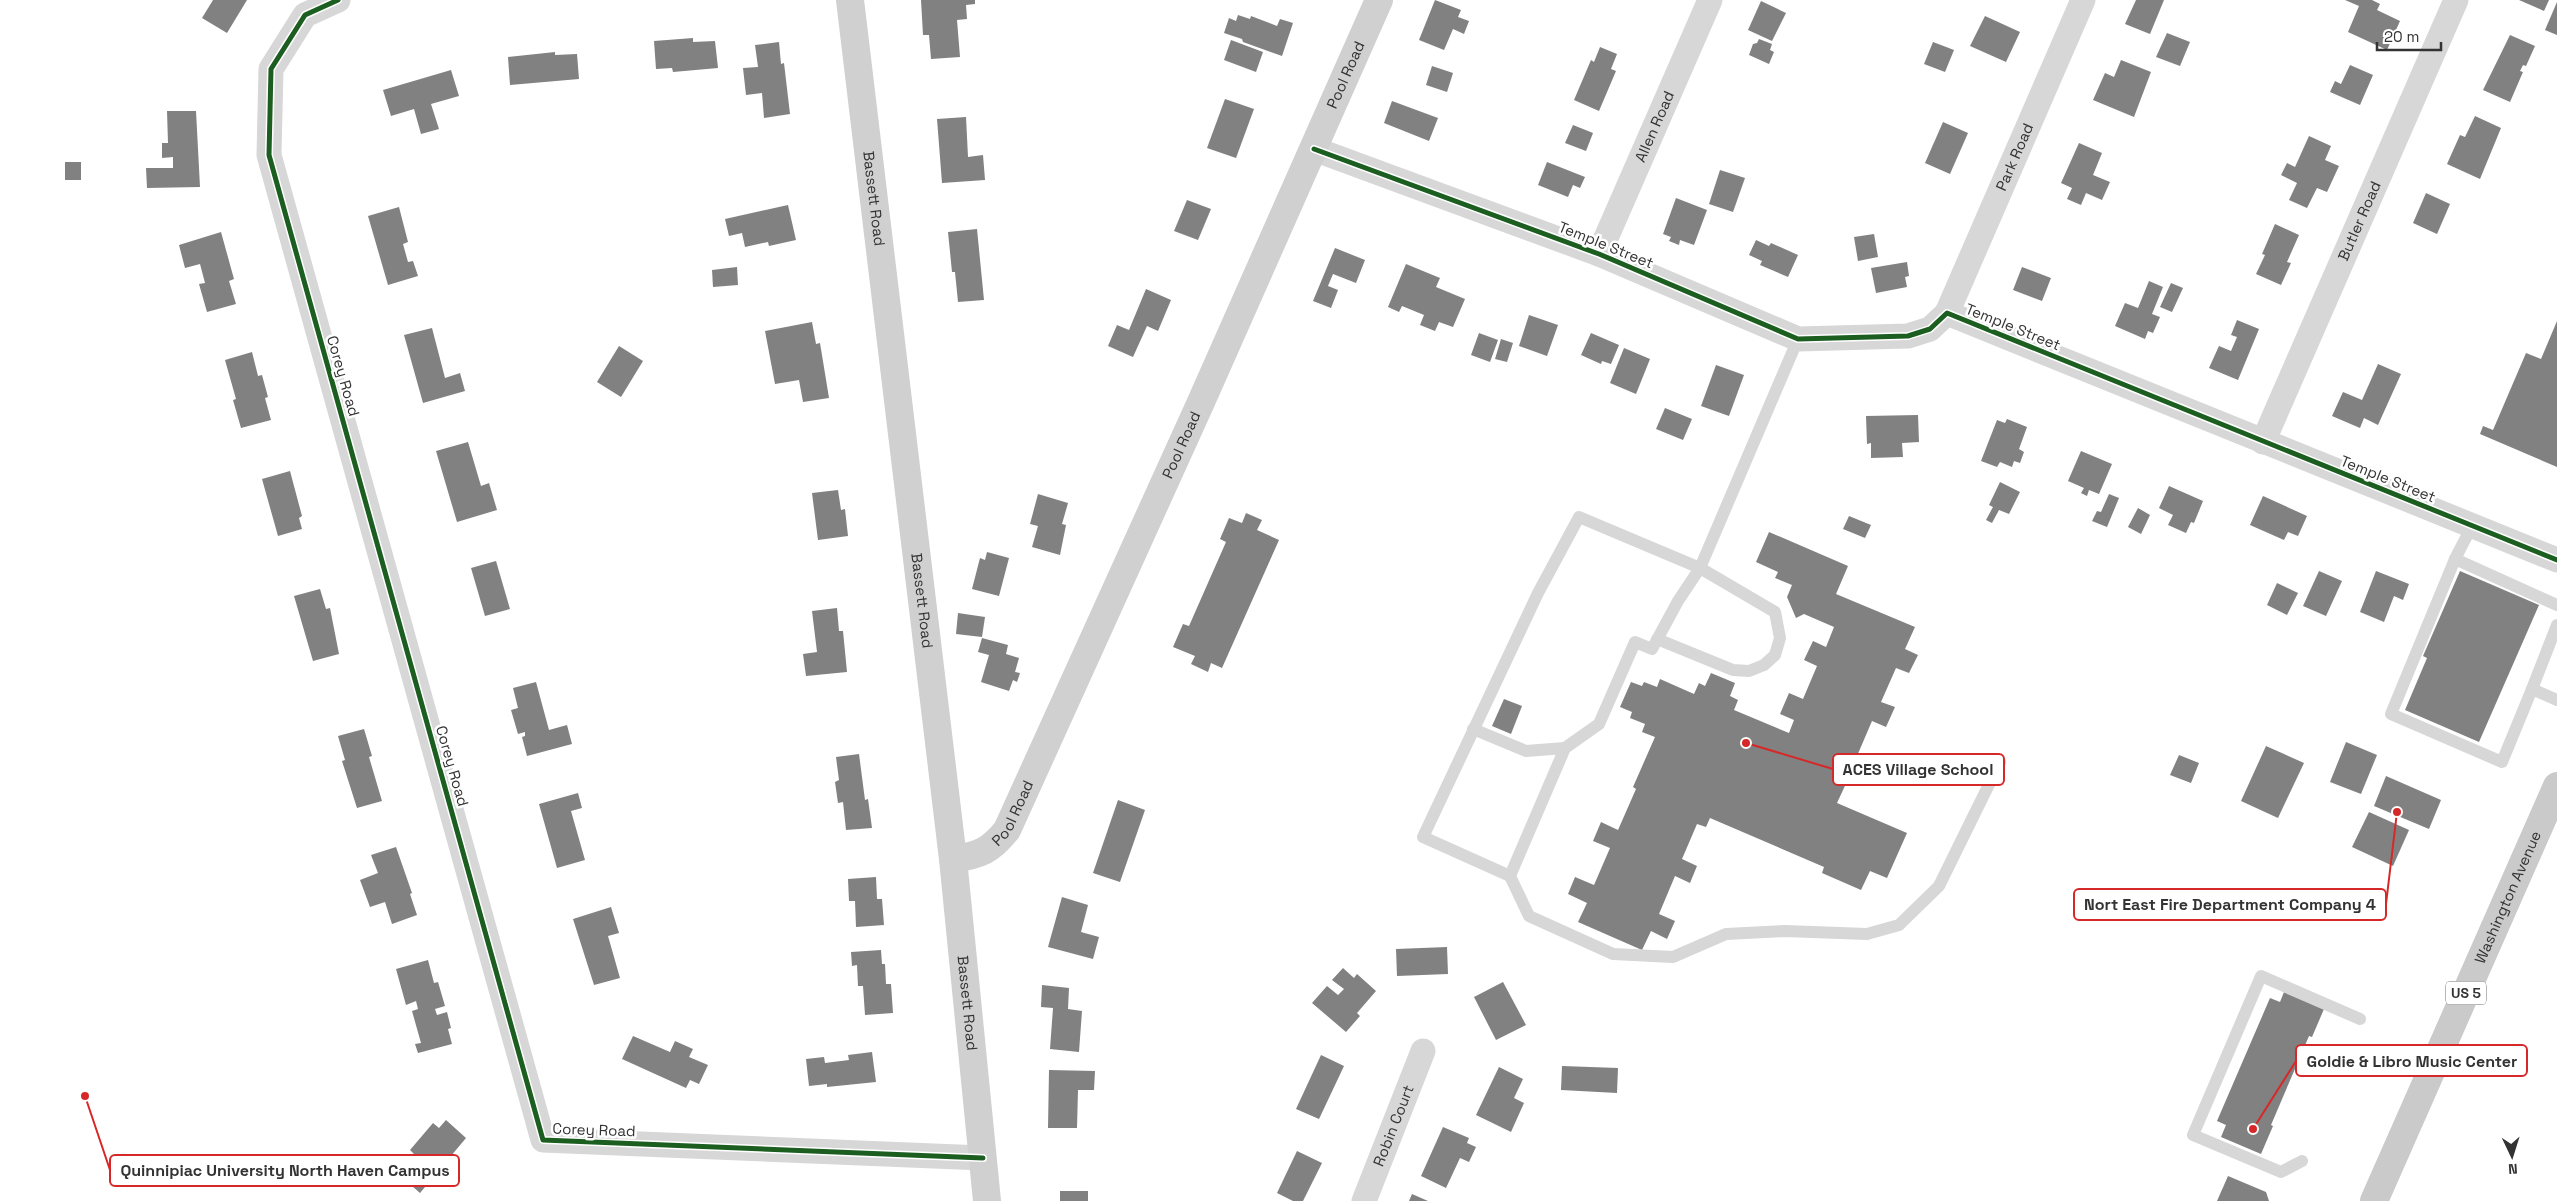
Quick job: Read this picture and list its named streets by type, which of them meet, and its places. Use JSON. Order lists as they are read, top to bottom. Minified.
{"streets":{"main road":["Washington Avenue","US 5"],"street":["Pool Road","Allen Road","Park Road","Bassett Road","Butler Road","Temple Street","Corey Road","Robin Court"]},"crossings":[["Pool Road","Bassett Road"],["Pool Road","Temple Street"],["Allen Road","Temple Street"],["Park Road","Temple Street"],["Bassett Road","Corey Road"],["Butler Road","Temple Street"]],"places":["ACES Village School","Nort East Fire Department Company 4","Quinnipiac University North Haven Campus","Goldie & Libro Music Center"],"scale_bar":"20 m","north":"bottom"}
